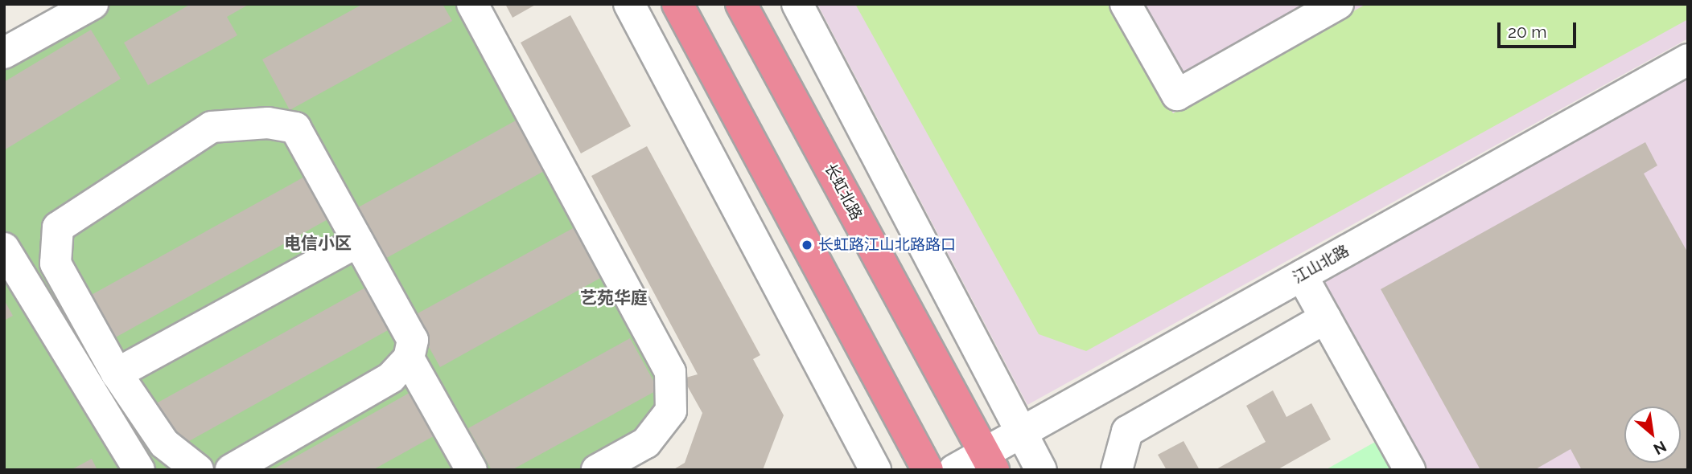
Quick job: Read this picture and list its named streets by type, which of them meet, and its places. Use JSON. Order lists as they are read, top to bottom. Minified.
{"streets":{"highway":["长虹北路"],"street":["江山北路"]},"crossings":[["长虹北路","江山北路"]],"districts":["电信小区","艺苑华庭"],"places":["长虹路江山北路路口"],"scale_bar":"20 m","north":"bottom right"}
